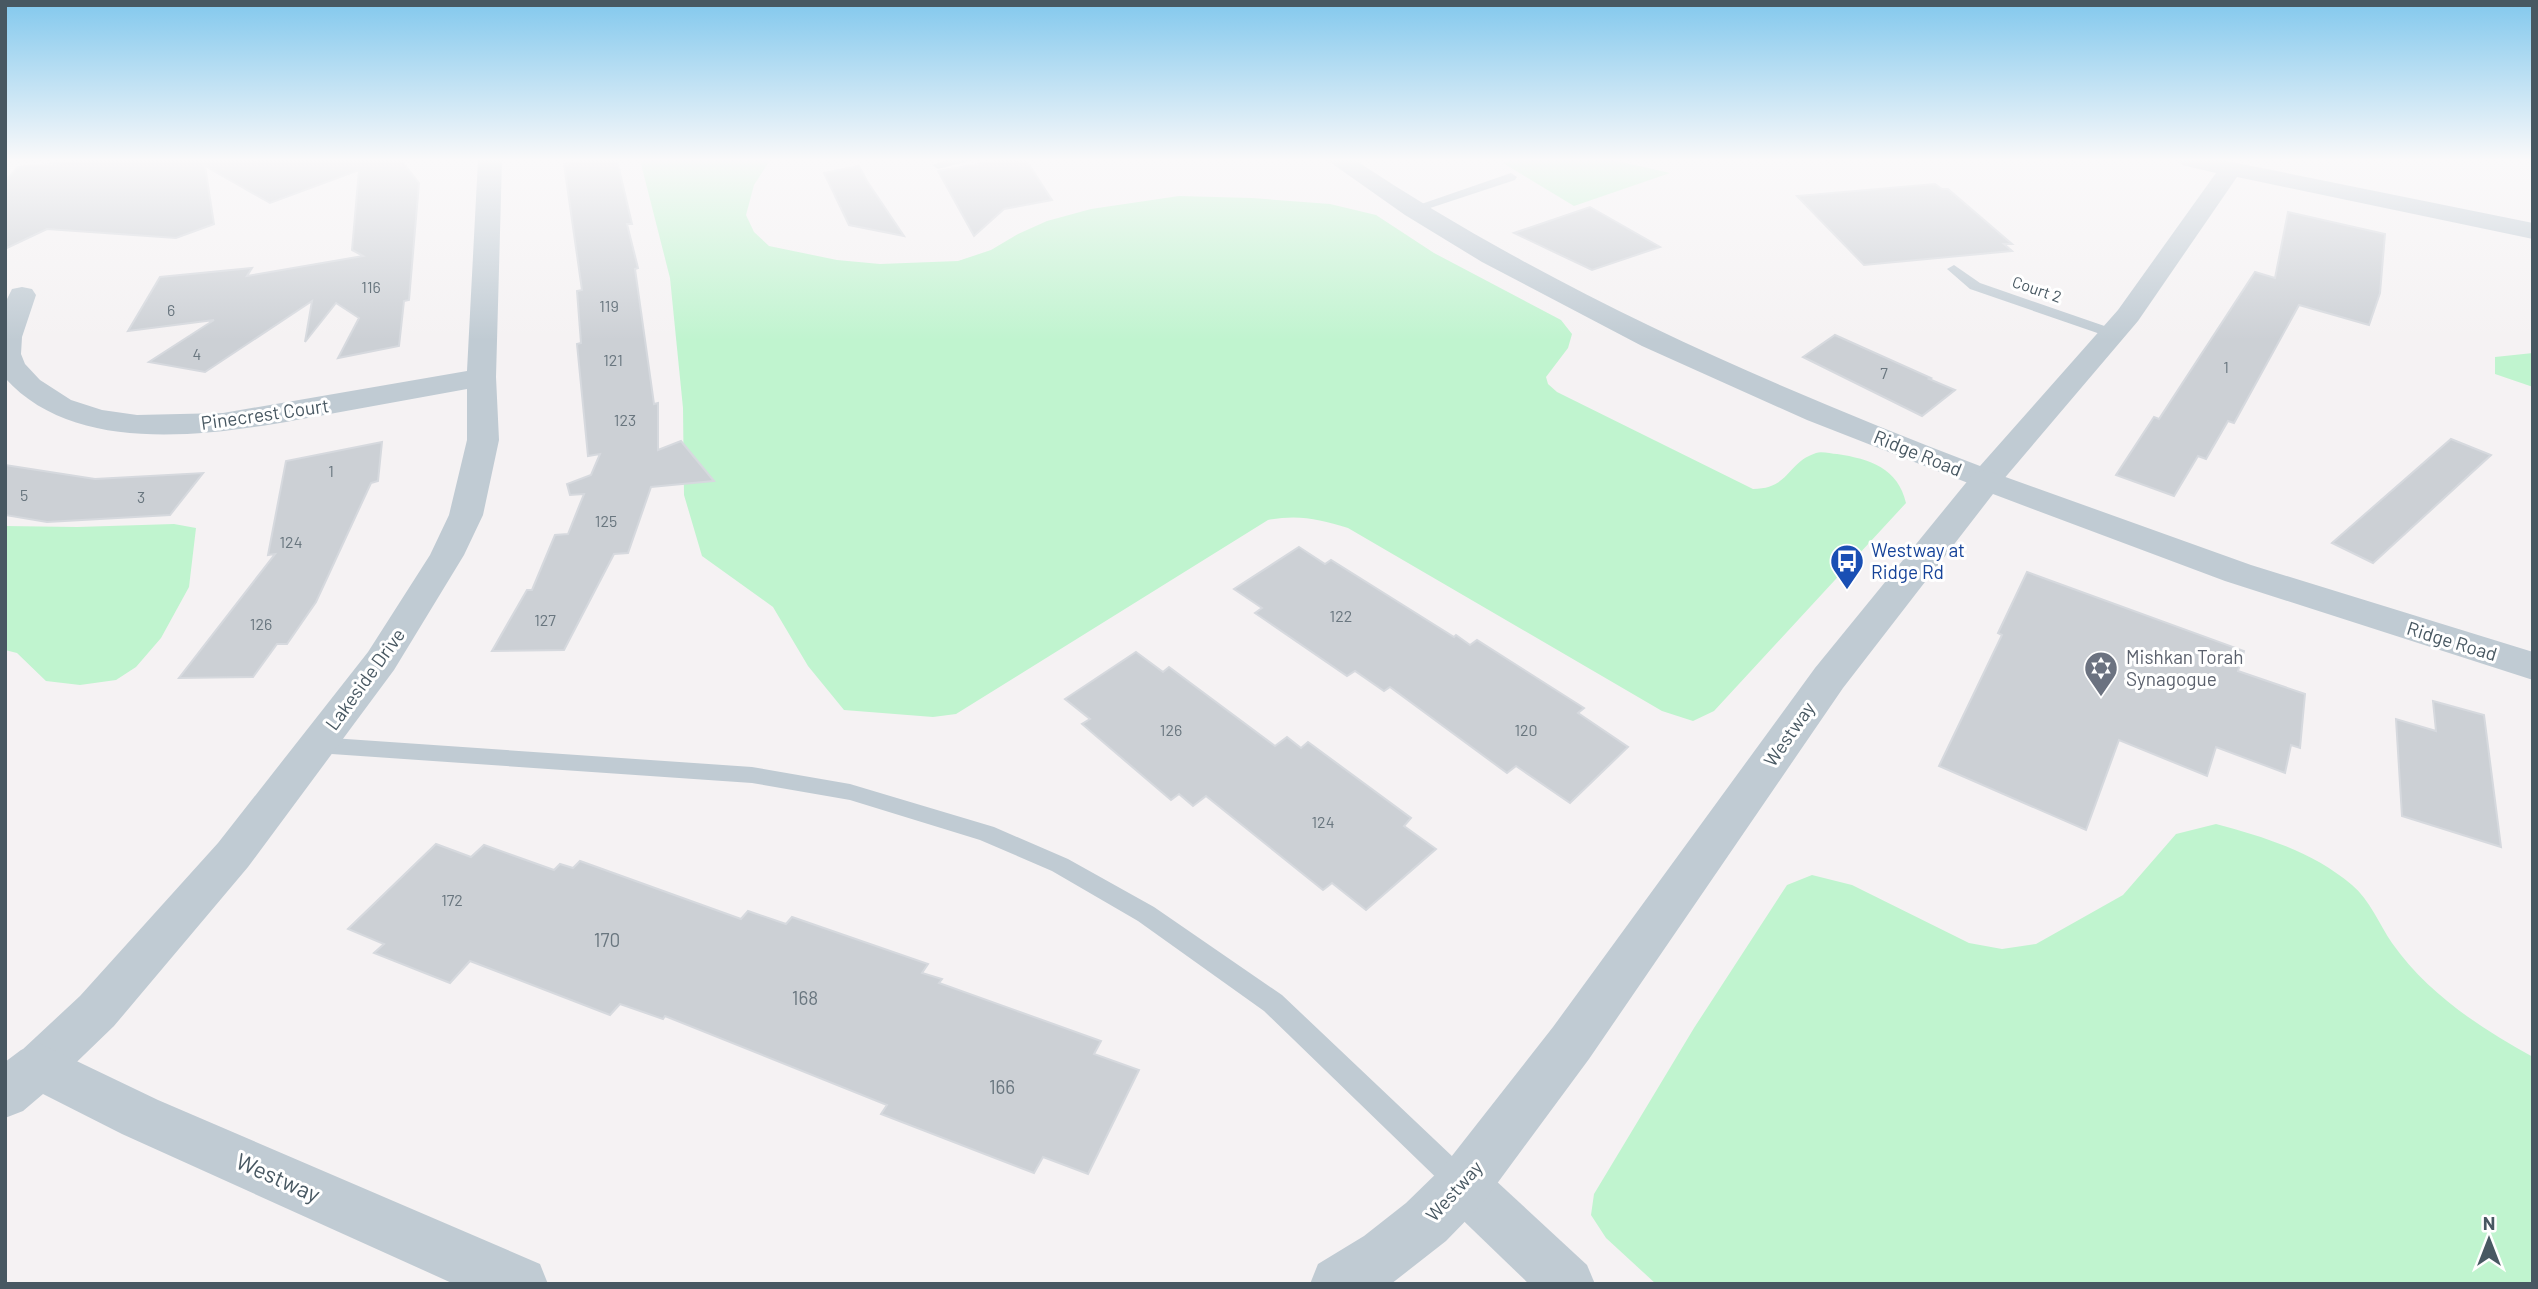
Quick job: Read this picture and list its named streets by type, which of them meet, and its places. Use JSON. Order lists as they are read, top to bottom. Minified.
{"streets":{"street":["Pinecrest Court","Ridge Road","Lakeside Drive","Westway"],"lane":["Court 2"]},"crossings":[["Court 2","Westway"],["Pinecrest Court","Lakeside Drive"],["Ridge Road","Westway"],["Lakeside Drive","Westway"]],"places":{"bus stop":["Westway at Ridge Rd"],"synagogue":["Mishkan Torah Synagogue"]},"house_numbers":["116","119","6","4","121","1","7","123","1","5","3","125","124","122","127","126","126","120","124","172","170","168","166"],"north":"top"}
